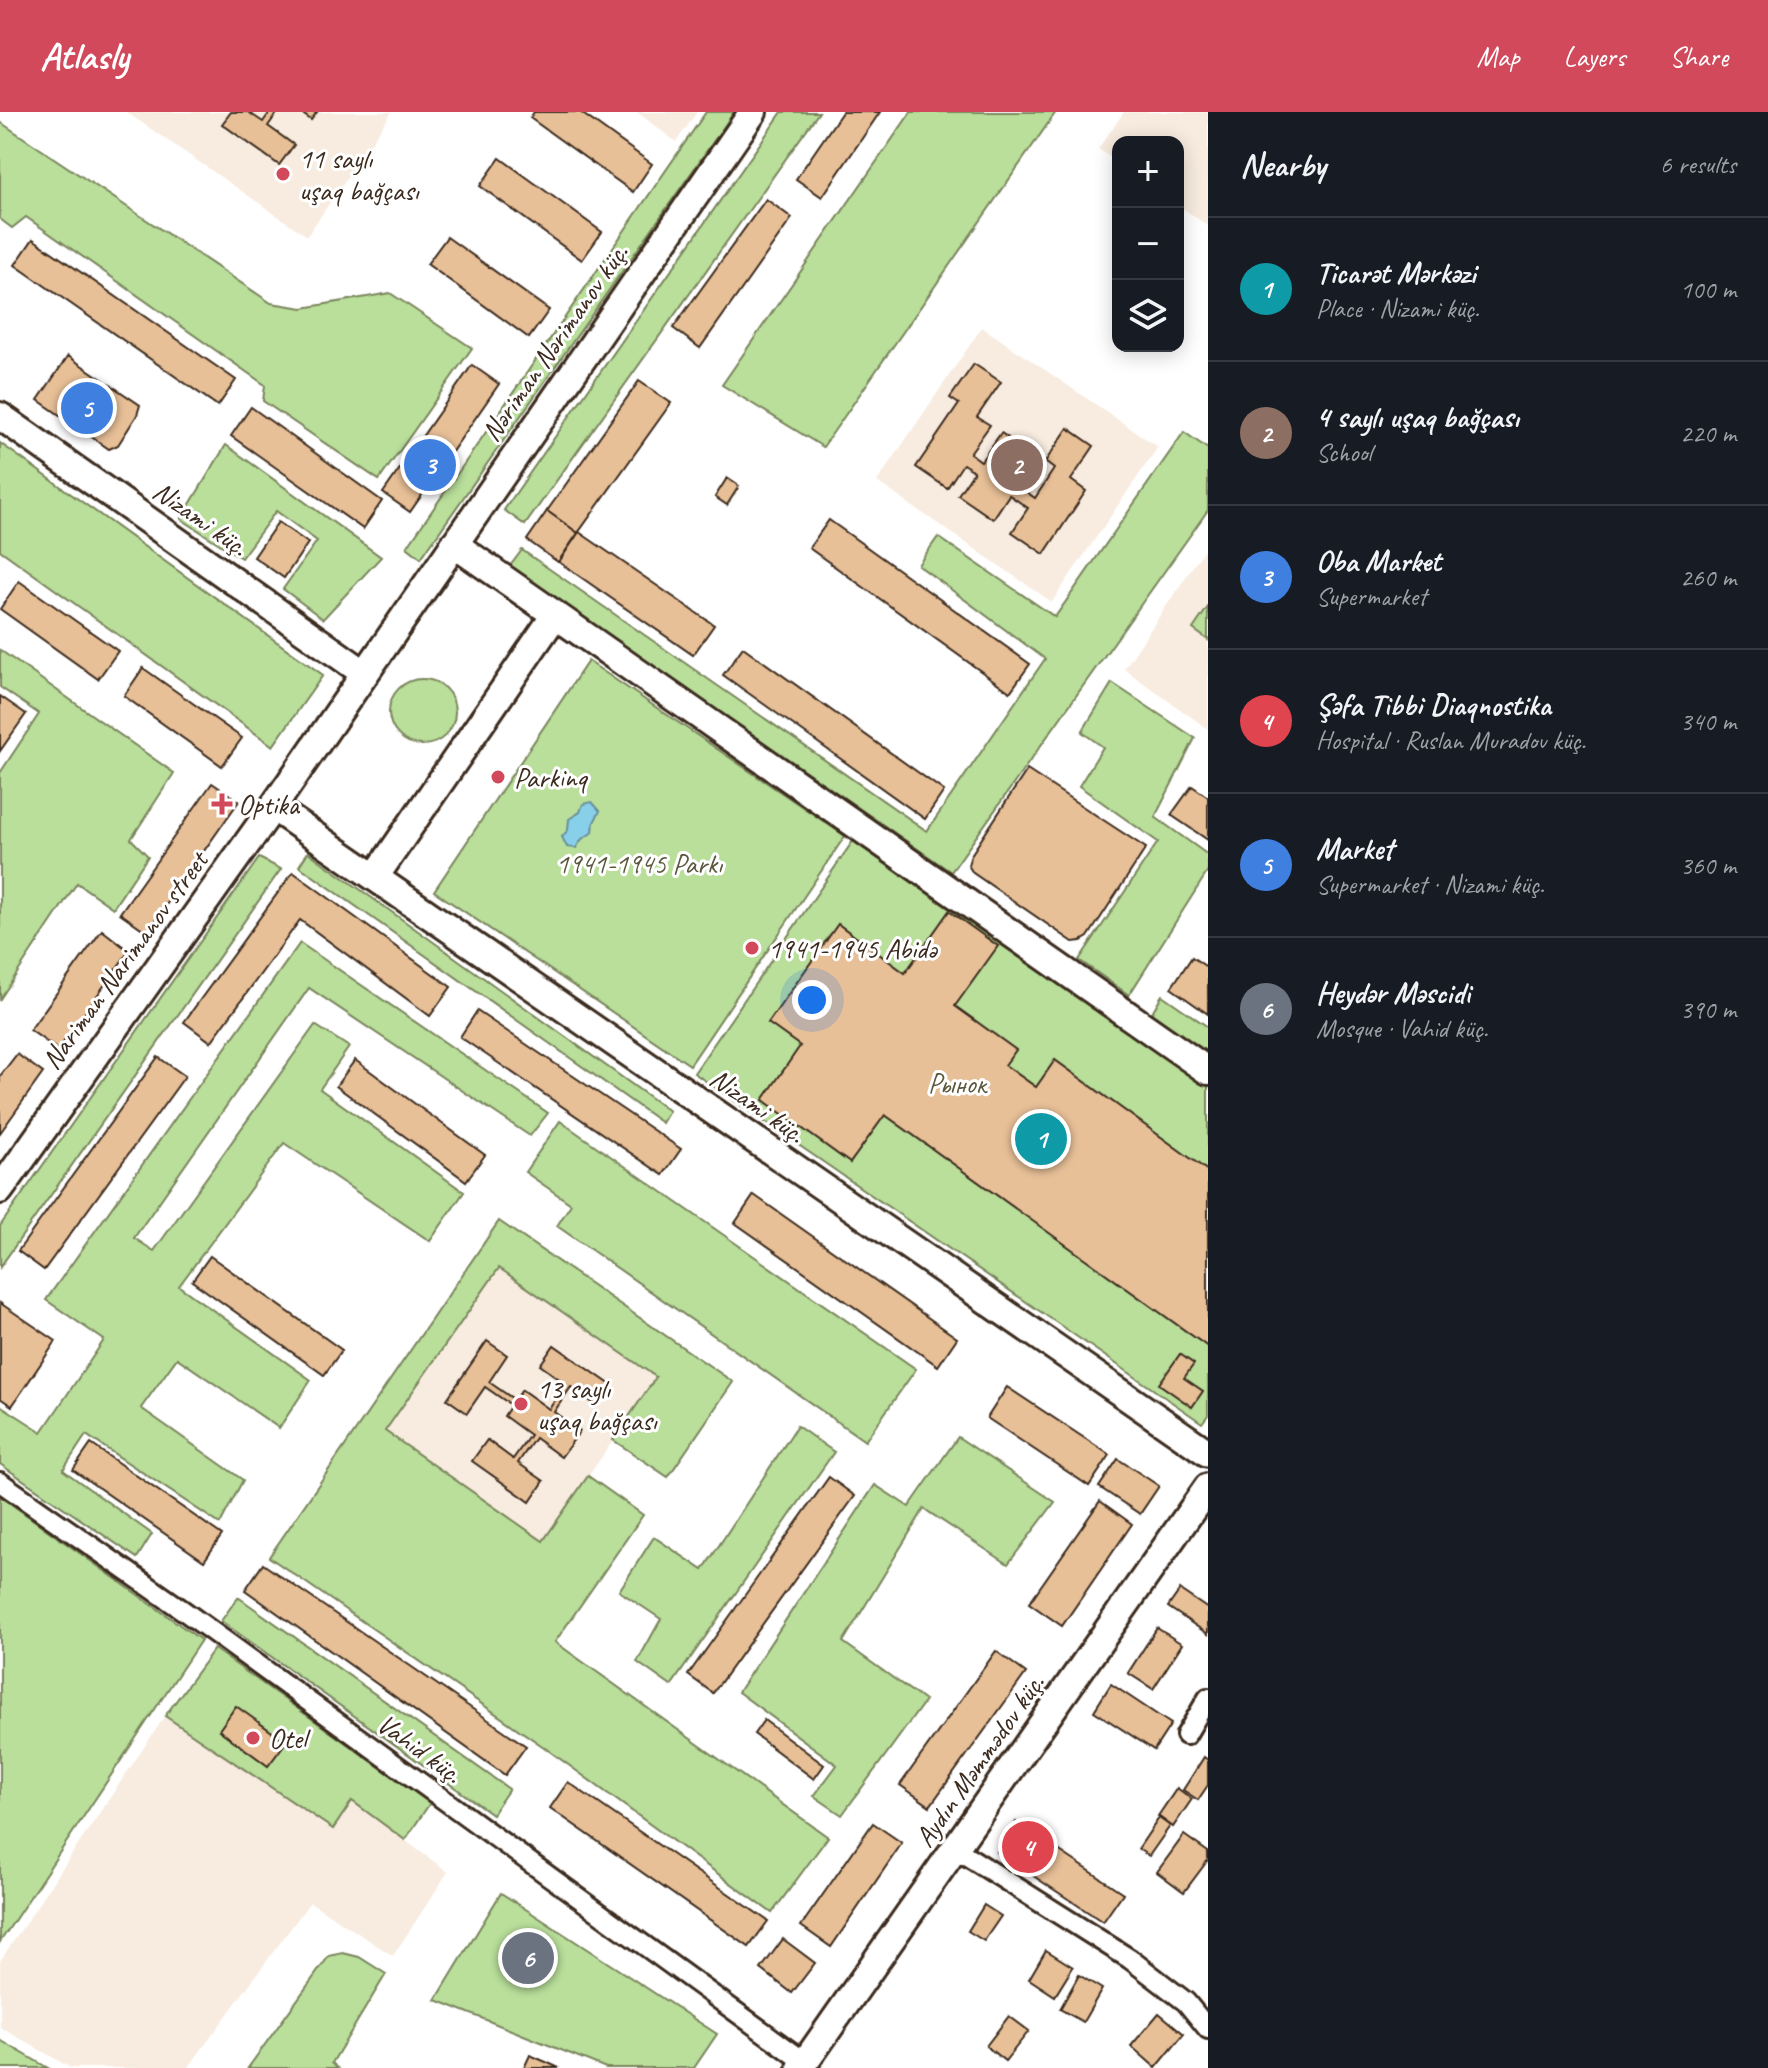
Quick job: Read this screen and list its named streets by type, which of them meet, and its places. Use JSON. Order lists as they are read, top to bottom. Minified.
{"streets":{"street":["Nəriman Nərimanov küç.","Nizami küç.","Nariman Narimanov street","Vahid küç.","Aydın Məmmədov küç."]},"crossings":[["Nəriman Nərimanov küç.","Nizami küç."],["Nəriman Nərimanov küç.","Nariman Narimanov street"],["Nizami küç.","Nariman Narimanov street"],["Vahid küç.","Aydın Məmmədov küç."]],"parks":["1941-1945 Parkı","Рынок"],"places":{"other":["11 saylı uşaq bağçası","Parkinq","1941-1945 Abidə","13 saylı uşaq bağçası","Otel"],"health":["Optika"]},"page":{"header":"Atlasly","nav":["Map","Layers","Share"],"heading":["Nearby","6 results"],"map_buttons":["+","−"],"list":[{"mark":"1","name":"Ticarət Mərkəzi","note":"Place · Nizami küç.","value":"100 m"},{"mark":"2","name":"4 saylı uşaq bağçası","note":"School","value":"220 m"},{"mark":"3","name":"Oba Market","note":"Supermarket","value":"260 m"},{"mark":"4","name":"Şəfa Tibbi Diaqnostika","note":"Hospital · Ruslan Muradov küç.","value":"340 m"},{"mark":"5","name":"Market","note":"Supermarket · Nizami küç.","value":"360 m"},{"mark":"6","name":"Heydər Məscidi","note":"Mosque · Vahid küç.","value":"390 m"}],"pins":["5","2","3","1","4","6"]}}
